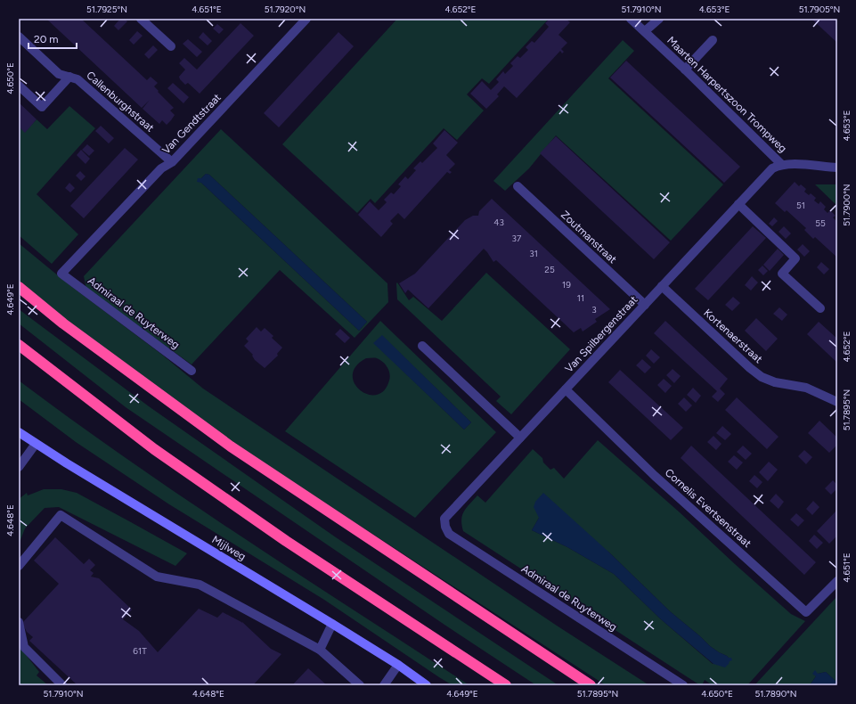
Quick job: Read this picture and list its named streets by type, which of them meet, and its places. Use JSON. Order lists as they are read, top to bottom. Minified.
{"streets":{"main road":["Mijlweg"],"street":["Maarten Harpertszoon Trompweg","Callenburghstraat","Van Gendtstraat","Zoutmanstraat","Admiraal de Ruyterweg","Van Spilbergenstraat","Kortenaerstraat","Cornelis Evertsenstraat"]},"crossings":[["Maarten Harpertszoon Trompweg","Van Spilbergenstraat"],["Callenburghstraat","Van Gendtstraat"],["Van Gendtstraat","Admiraal de Ruyterweg"],["Zoutmanstraat","Van Spilbergenstraat"],["Admiraal de Ruyterweg","Van Spilbergenstraat"],["Van Spilbergenstraat","Kortenaerstraat"],["Van Spilbergenstraat","Cornelis Evertsenstraat"]],"house_numbers":["51","43","55","37","31","25","19","11","3","61T"],"scale_bar":"20 m","coordinates":["51.7925°N","4.651°E","51.7920°N","4.652°E","51.7910°N","4.653°E","51.7905°N","4.650°E","51.7900°N","4.649°E","51.7895°N","4.648°E","51.7890°N"]}
